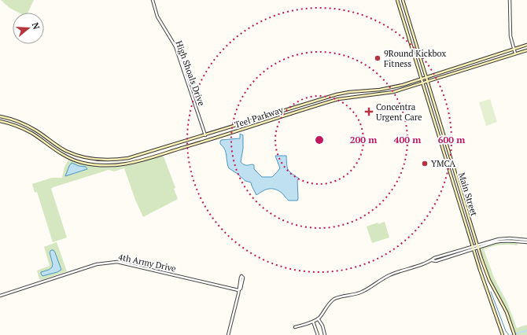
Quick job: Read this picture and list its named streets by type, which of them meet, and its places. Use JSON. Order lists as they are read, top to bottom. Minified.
{"streets":{"main road":["Teel Parkway","Main Street"],"street":["High Shoals Drive","4th Army Drive"]},"crossings":[["High Shoals Drive","Teel Parkway"],["Teel Parkway","Main Street"]],"places":{"other":["9Round Kickbox Fitness","YMCA"],"health":["Concentra Urgent Care"]},"north":"right","rings":["200 m","400 m","600 m"]}
